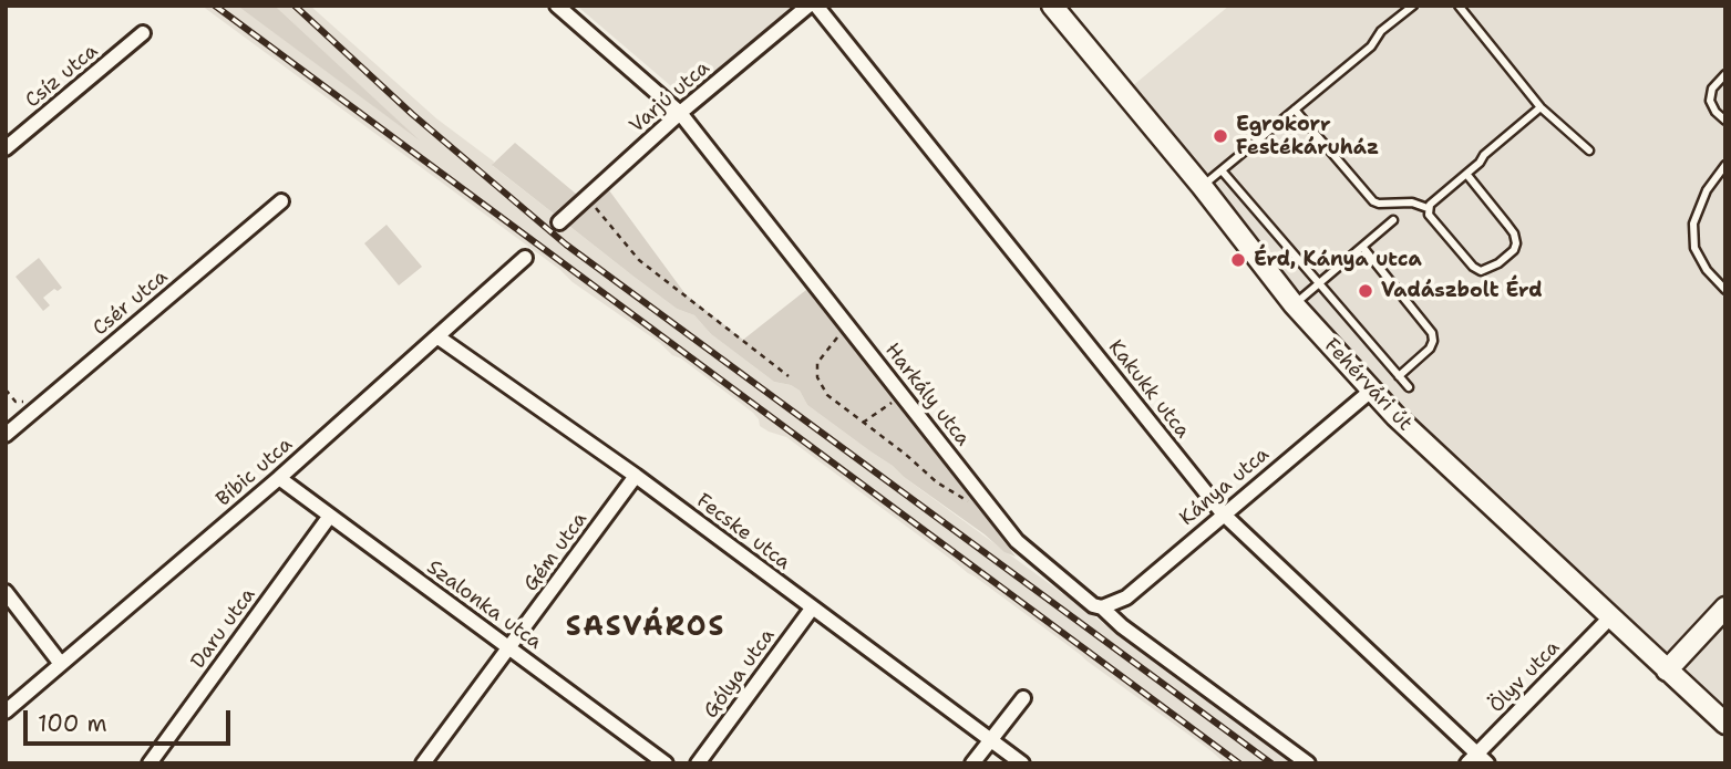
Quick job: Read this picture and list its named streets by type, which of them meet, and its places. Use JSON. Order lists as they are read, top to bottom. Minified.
{"streets":{"main road":["Fehérvári út"],"street":["Csíz utca","Varjú utca","Csér utca","Kakukk utca","Harkály utca","Bíbic utca","Kánya utca","Fecske utca","Gém utca","Szalonka utca","Daru utca","Gólya utca","Ölyv utca"]},"crossings":[["Varjú utca","Harkály utca"],["Fehérvári út","Kánya utca"],["Fehérvári út","Ölyv utca"],["Kakukk utca","Kánya utca"],["Kakukk utca","Ölyv utca"],["Harkály utca","Kánya utca"],["Bíbic utca","Fecske utca"],["Bíbic utca","Szalonka utca"],["Fecske utca","Gém utca"],["Fecske utca","Gólya utca"],["Gém utca","Szalonka utca"],["Szalonka utca","Daru utca"]],"districts":["SASVÁROS"],"places":["Egrokorr Festékáruház","Érd, Kánya utca","Vadászbolt Érd"],"scale_bar":"100 m"}
